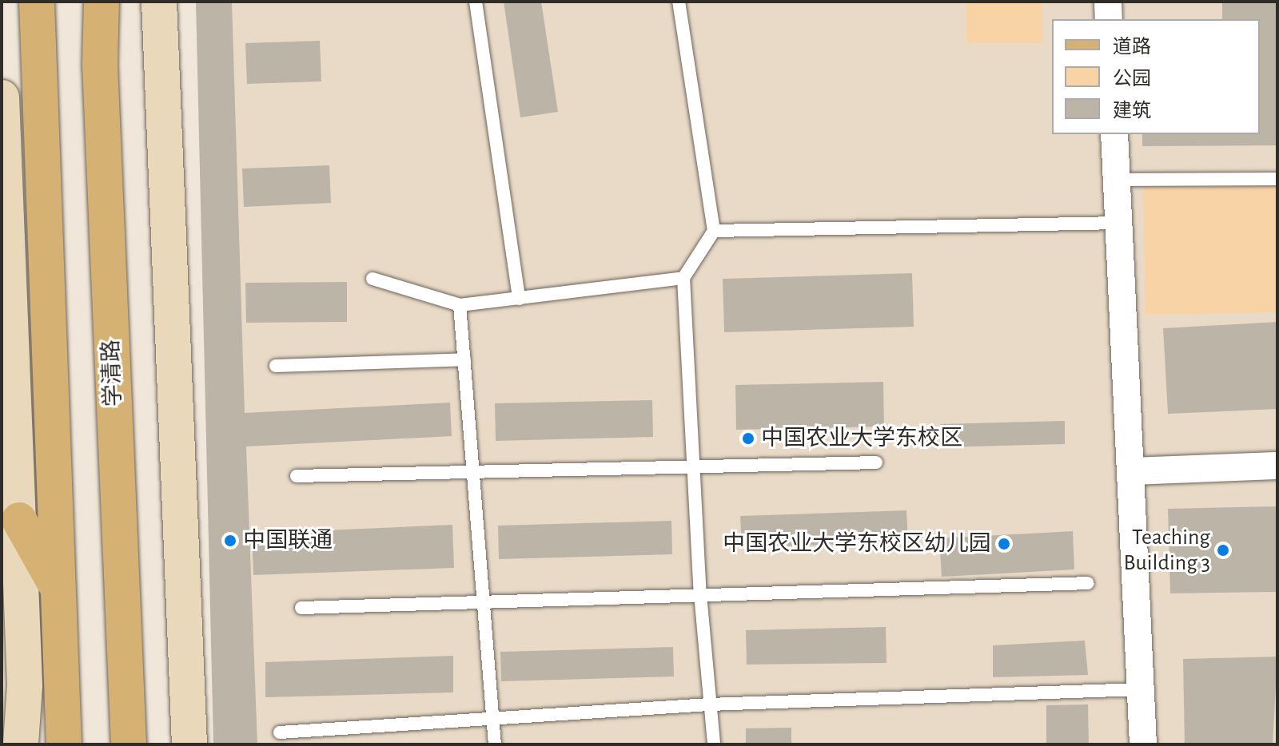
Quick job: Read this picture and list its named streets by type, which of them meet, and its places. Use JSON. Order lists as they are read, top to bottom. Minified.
{"streets":{"main road":["学清路"]},"places":["中国农业大学东校区","中国联通","中国农业大学东校区幼儿园","Teaching Building 3"],"legend":["道路","公园","建筑"]}
